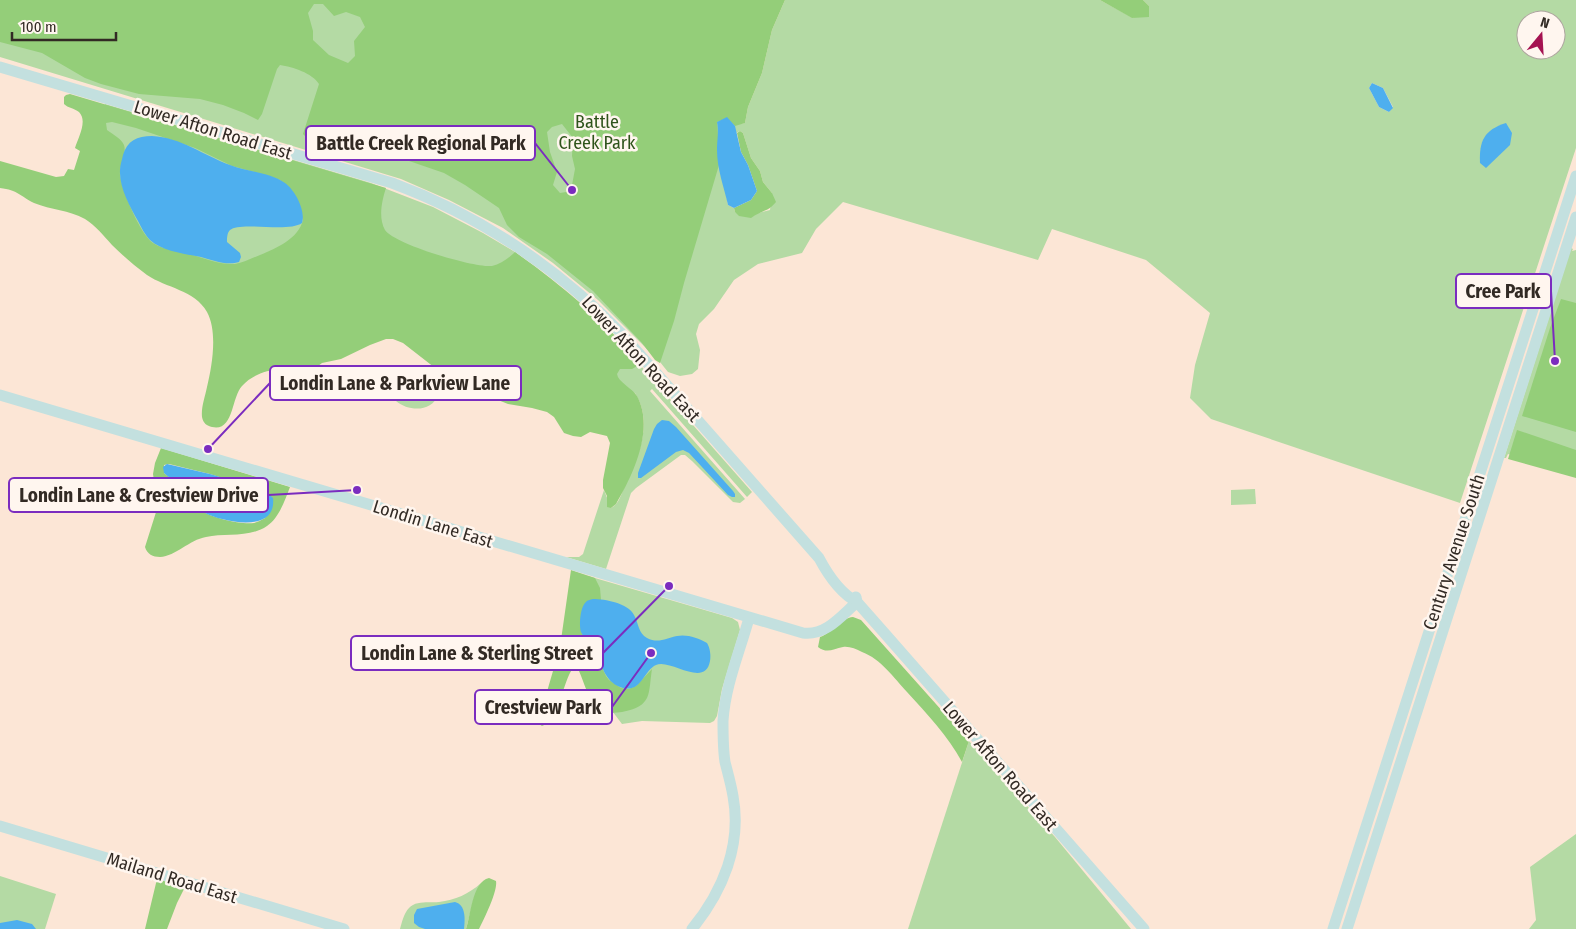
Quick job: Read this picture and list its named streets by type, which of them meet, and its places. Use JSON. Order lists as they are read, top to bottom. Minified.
{"streets":{"main road":["Lower Afton Road East","Londin Lane East","Century Avenue South","Mailand Road East"]},"crossings":[["Lower Afton Road East","Londin Lane East"]],"parks":["Battle Creek Park"],"places":["Battle Creek Regional Park","Cree Park","Londin Lane & Parkview Lane","Londin Lane & Crestview Drive","Londin Lane & Sterling Street","Crestview Park"],"scale_bar":"100 m","north":"top"}
